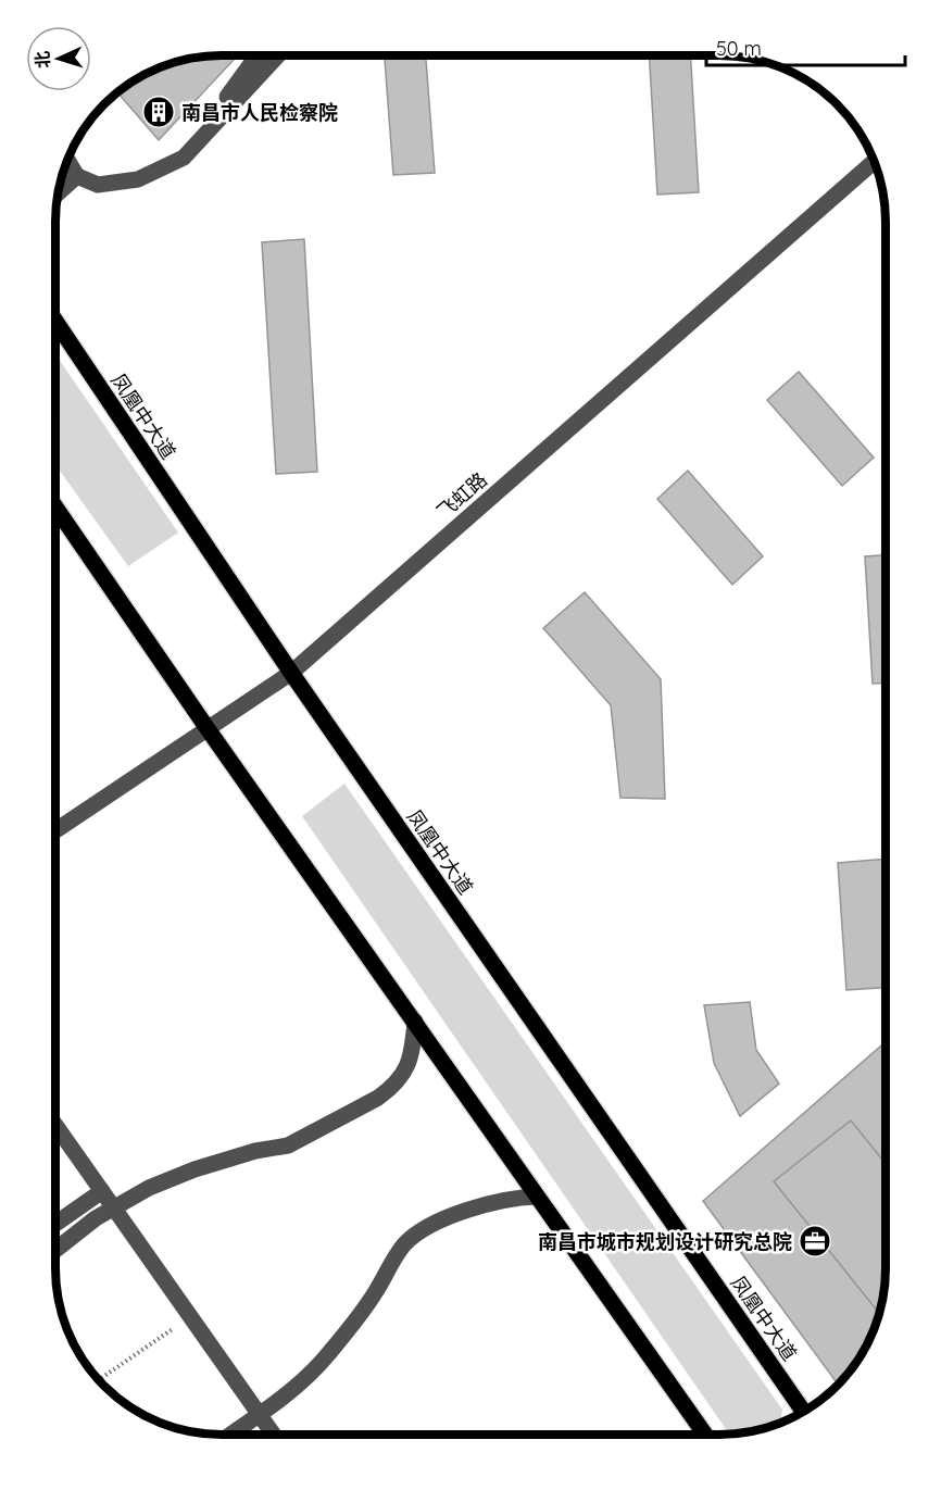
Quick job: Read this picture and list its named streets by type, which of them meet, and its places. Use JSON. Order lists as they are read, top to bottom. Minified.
{"streets":{"main road":["凤凰中大道"],"street":["飞虹路"]},"crossings":[["凤凰中大道","飞虹路"]],"places":{"building":["南昌市人民检察院"],"office":["南昌市城市规划设计研究总院"]},"scale_bar":"50 m","north":"left"}
